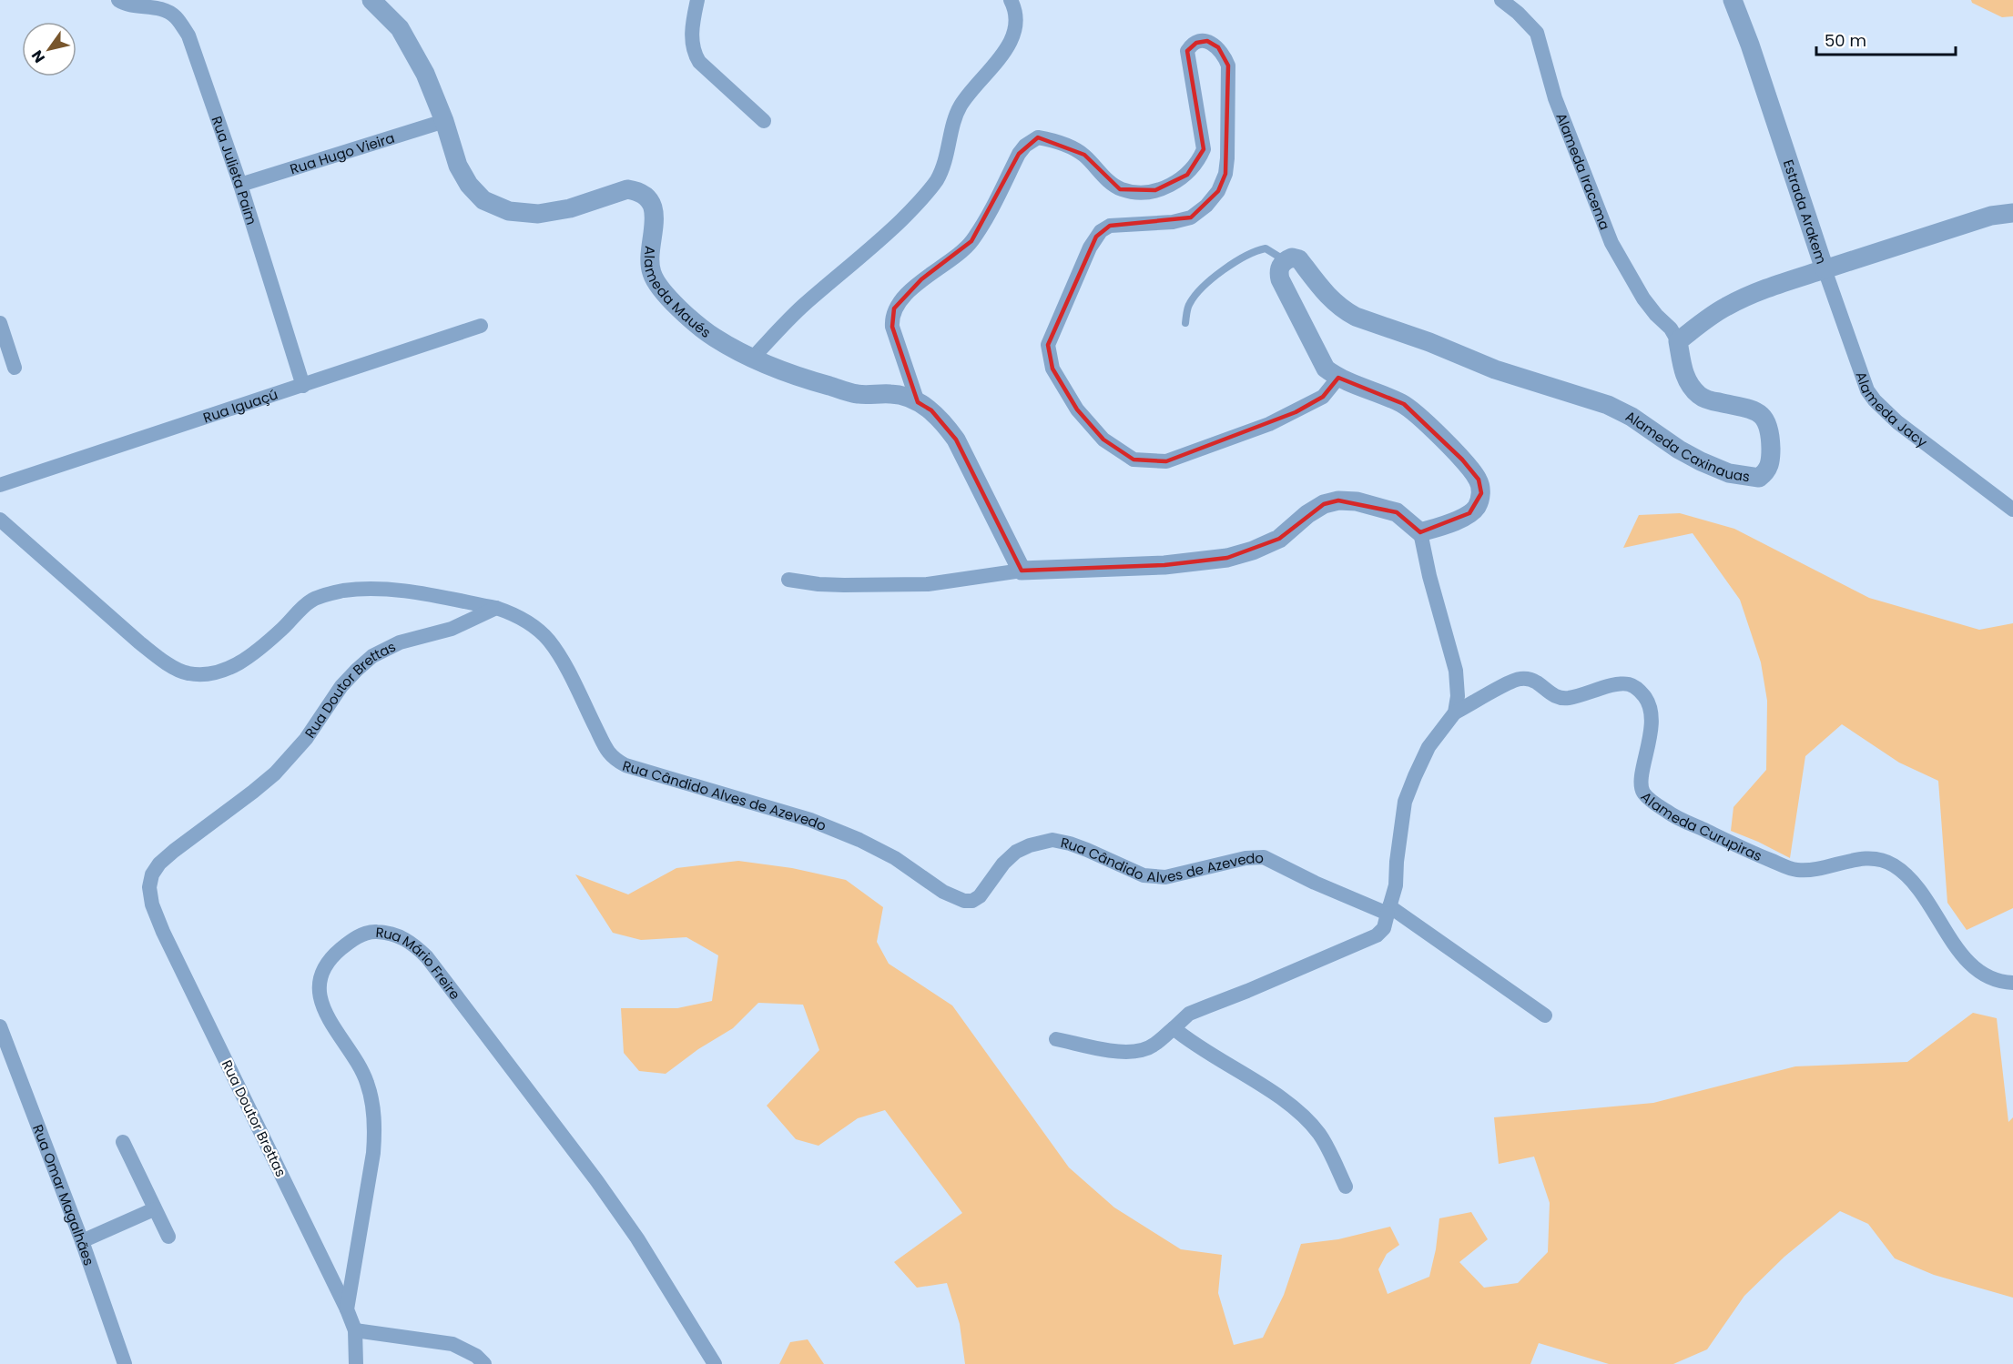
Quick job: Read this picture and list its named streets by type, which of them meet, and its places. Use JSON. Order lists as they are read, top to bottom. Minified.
{"streets":{"street":["Rua Hugo Vieira","Rua Julieta Paim","Alameda Iracema","Estrada Arakem","Alameda Maués","Rua Iguaçú","Alameda Jacy","Alameda Caxinauas","Rua Doutor Brettas","Rua Cândido Alves de Azevedo","Alameda Curupiras","Rua Mário Freire","Rua Omar Magalhães"]},"crossings":[["Rua Hugo Vieira","Rua Julieta Paim"],["Rua Hugo Vieira","Alameda Maués"],["Rua Julieta Paim","Rua Iguaçú"],["Alameda Iracema","Alameda Caxinauas"],["Estrada Arakem","Alameda Jacy"],["Rua Doutor Brettas","Rua Cândido Alves de Azevedo"],["Rua Doutor Brettas","Rua Mário Freire"]],"scale_bar":"50 m","north":"bottom left"}
